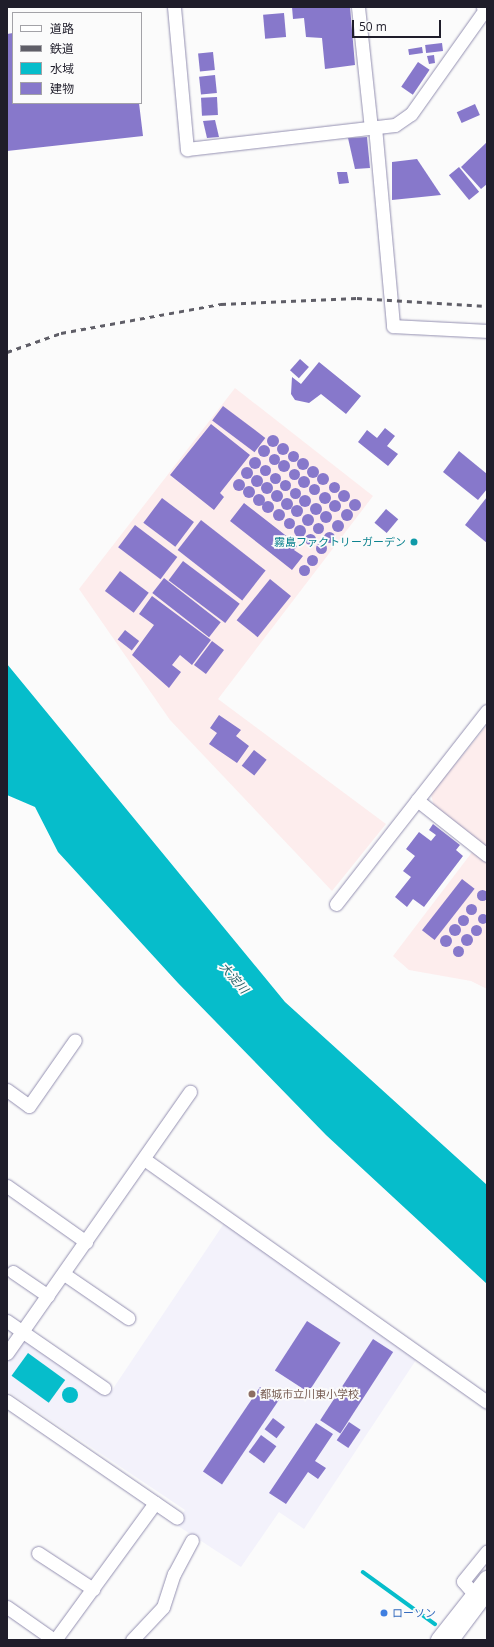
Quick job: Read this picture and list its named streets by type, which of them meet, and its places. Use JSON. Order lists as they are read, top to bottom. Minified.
{"water":["大淀川"],"places":["霧島ファクトリーガーデン","都城市立川東小学校","ローソン"],"legend":["道路","鉄道","水域","建物"],"scale_bar":"50 m"}
